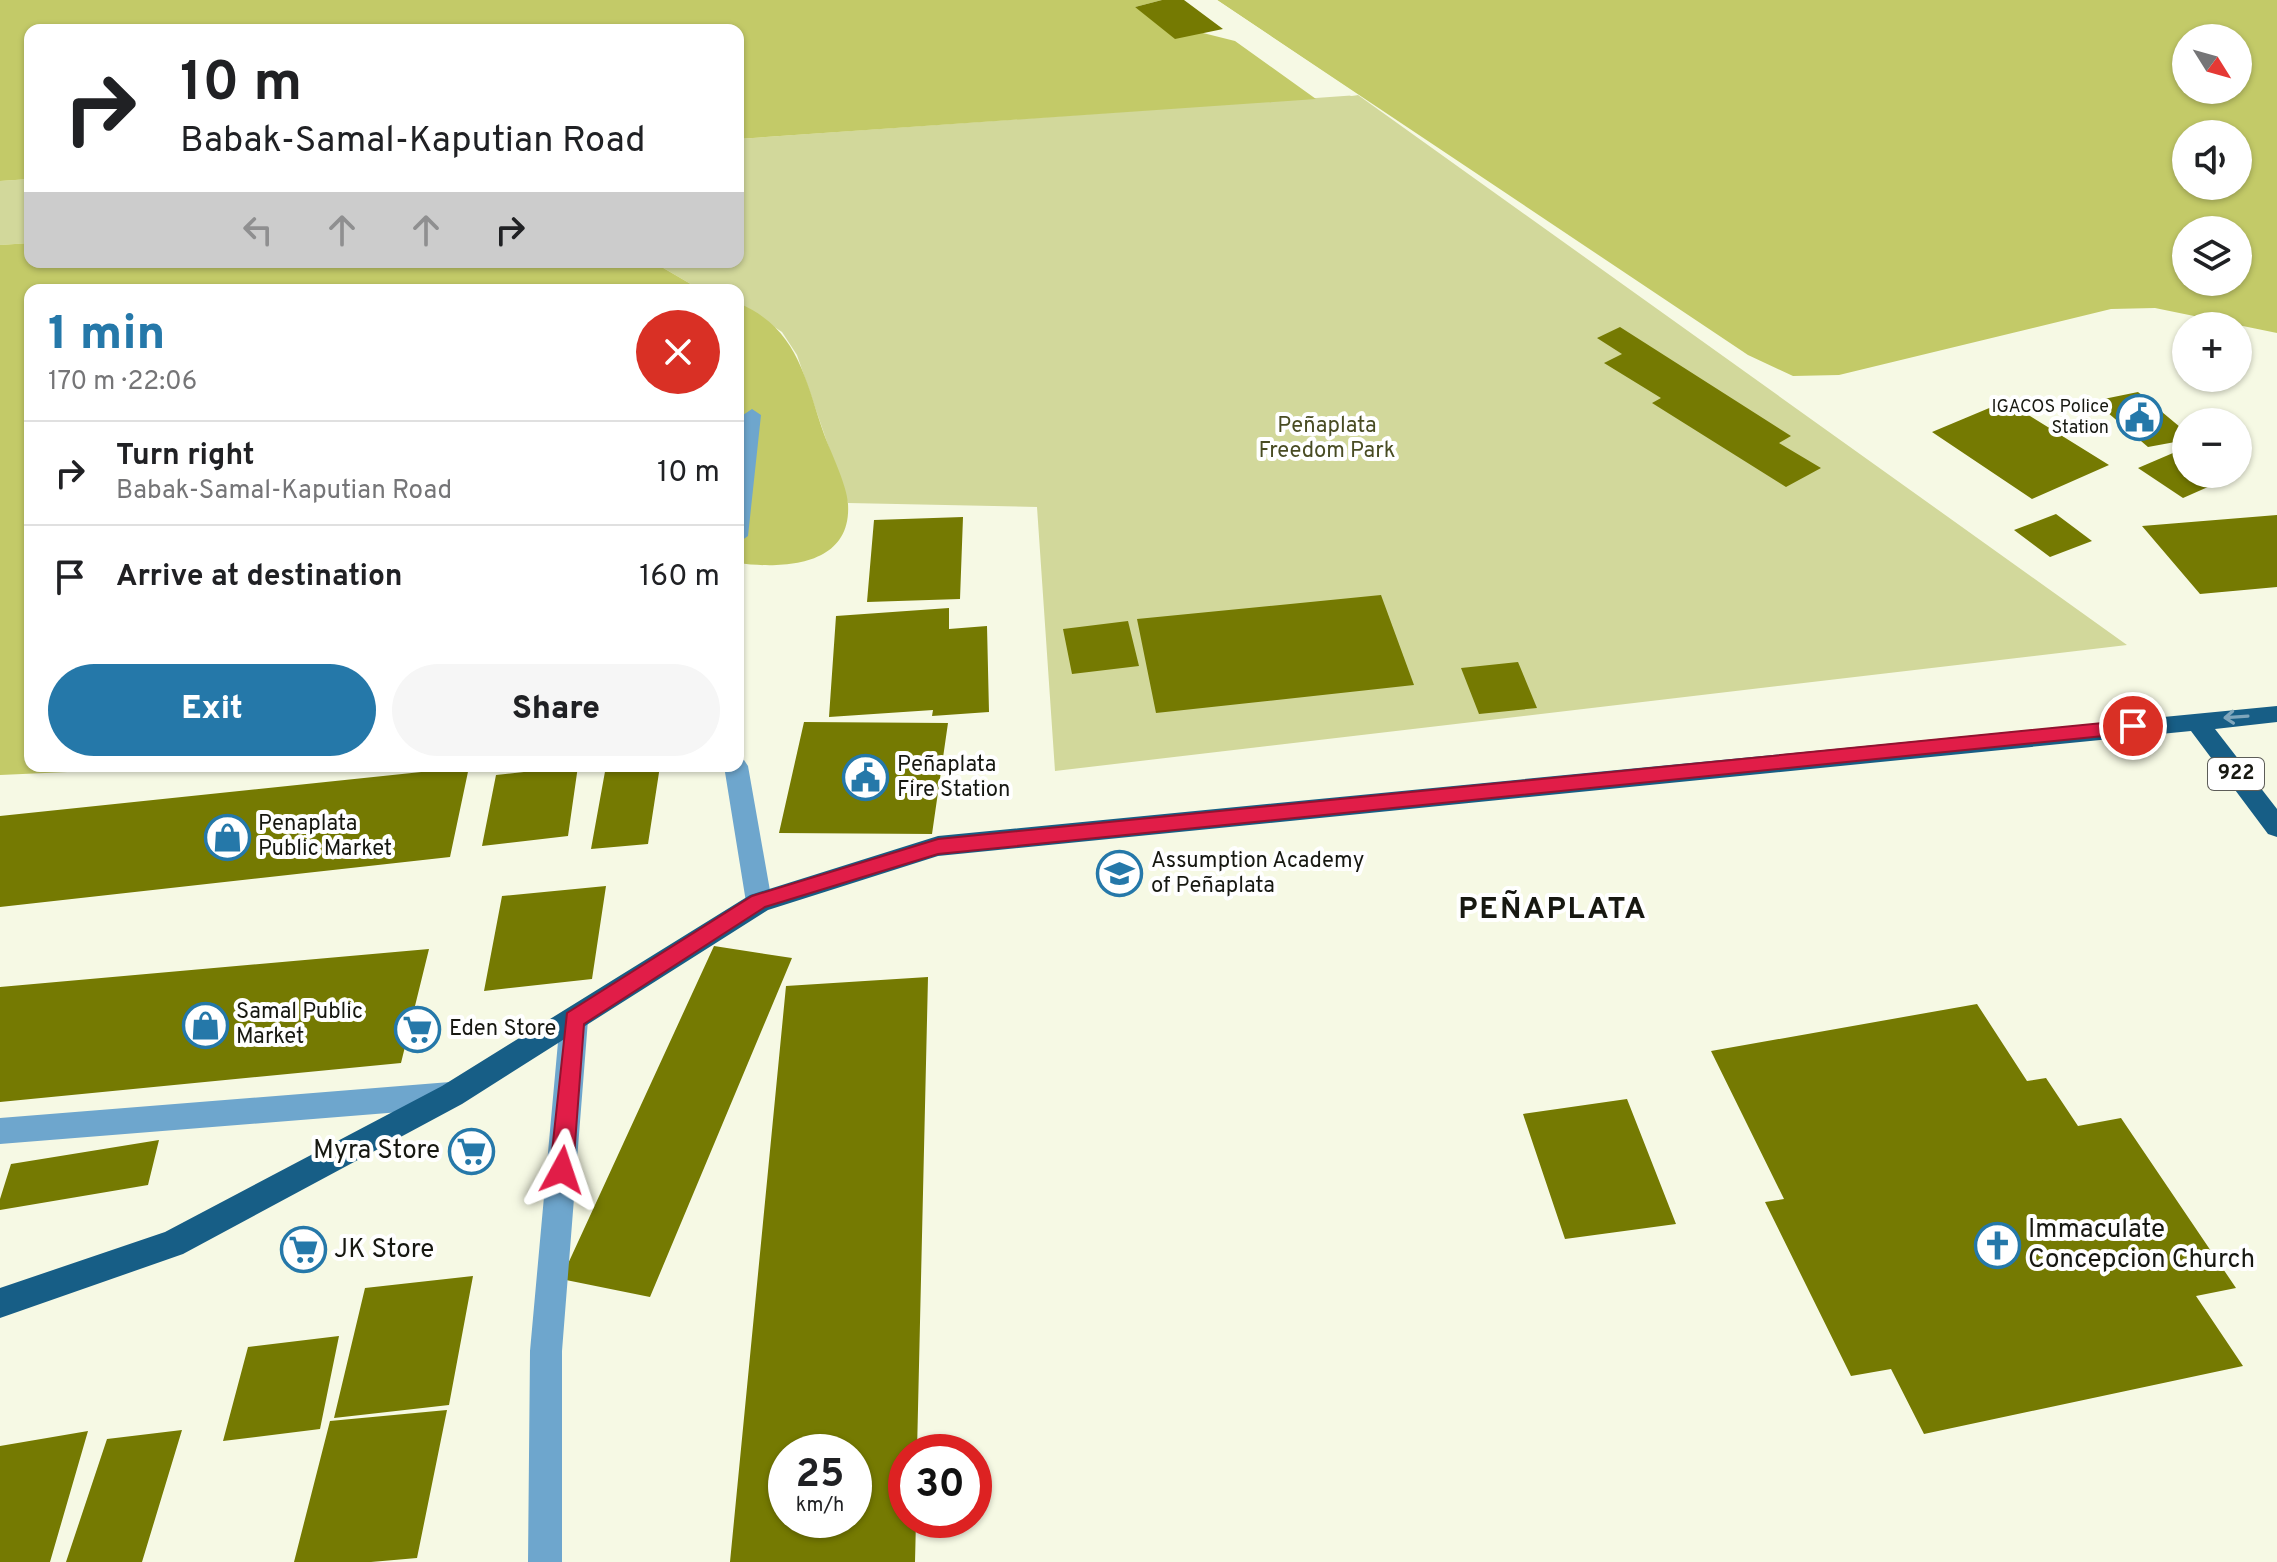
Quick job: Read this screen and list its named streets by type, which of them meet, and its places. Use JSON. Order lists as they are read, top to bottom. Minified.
{"streets":{"main road":["922"]},"districts":["PEÑAPLATA"],"parks":["Peñaplata Freedom Park"],"places":{"public building":["IGACOS Police Station","Peñaplata Fire Station"],"shop":["Penaplata Public Market","Samal Public Market"],"school or university":["Assumption Academy of Peñaplata"],"supermarket":["Eden Store","Myra Store","JK Store"],"church":["Immaculate Concepcion Church"]},"north":"bottom right","page":{"map_buttons":["+","−"],"turn":["10 m","Babak-Samal-Kaputian Road"],"heading":["1 min","170 m · 22:06"],"list":[{"name":"Turn right","note":"Babak-Samal-Kaputian Road","value":"10 m"},{"name":"Arrive at destination","value":"160 m"}],"buttons":["Exit","Share"],"speed":"25 km/h","limit":"30"}}
